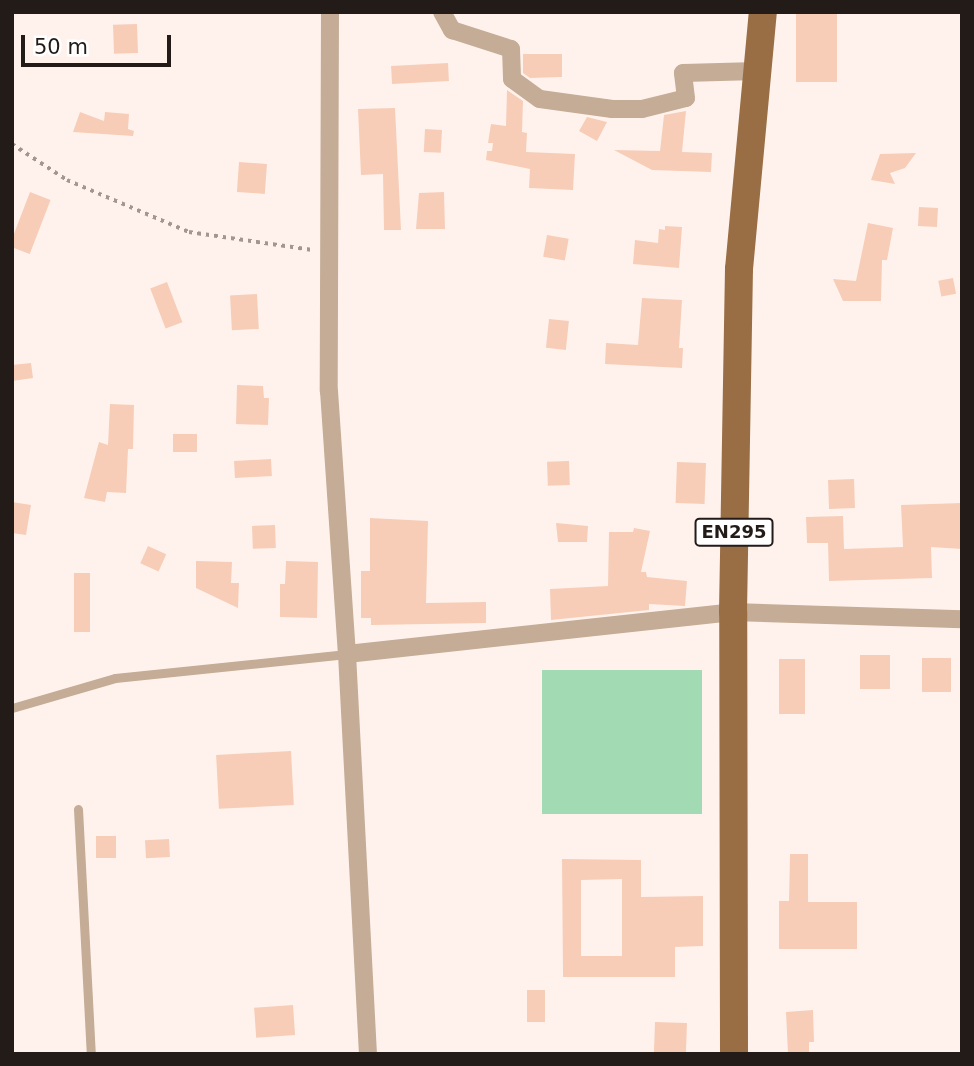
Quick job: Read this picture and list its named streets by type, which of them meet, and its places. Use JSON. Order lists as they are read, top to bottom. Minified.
{"streets":{"main road":["EN295"]},"scale_bar":"50 m"}
